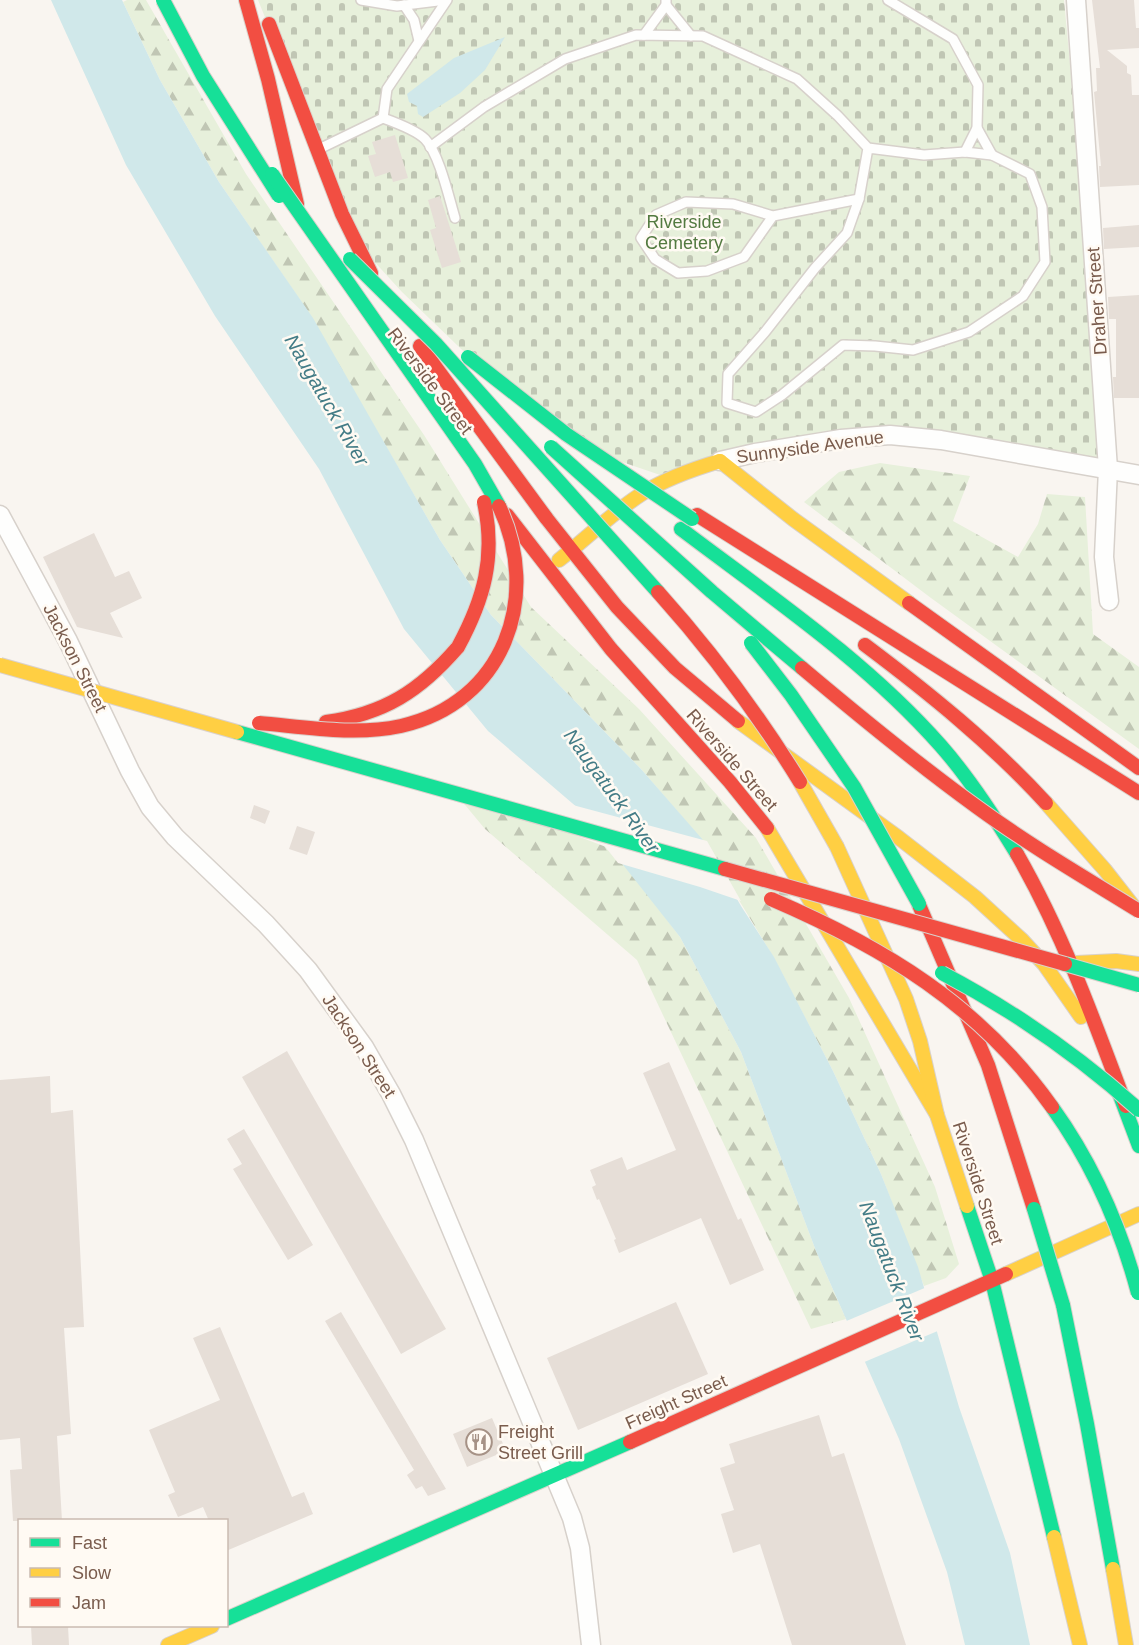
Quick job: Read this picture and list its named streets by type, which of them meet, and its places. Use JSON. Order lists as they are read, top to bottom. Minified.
{"streets":{"main road":["Riverside Street","Sunnyside Avenue","Freight Street"],"street":["Draher Street","Jackson Street"]},"crossings":[["Draher Street","Sunnyside Avenue"],["Riverside Street","Sunnyside Avenue"],["Riverside Street","Freight Street"],["Jackson Street","Freight Street"]],"water":["Naugatuck River"],"parks":["Riverside Cemetery"],"places":{"restaurant":["Freight Street Grill"]},"legend":["Fast","Slow","Jam"]}
